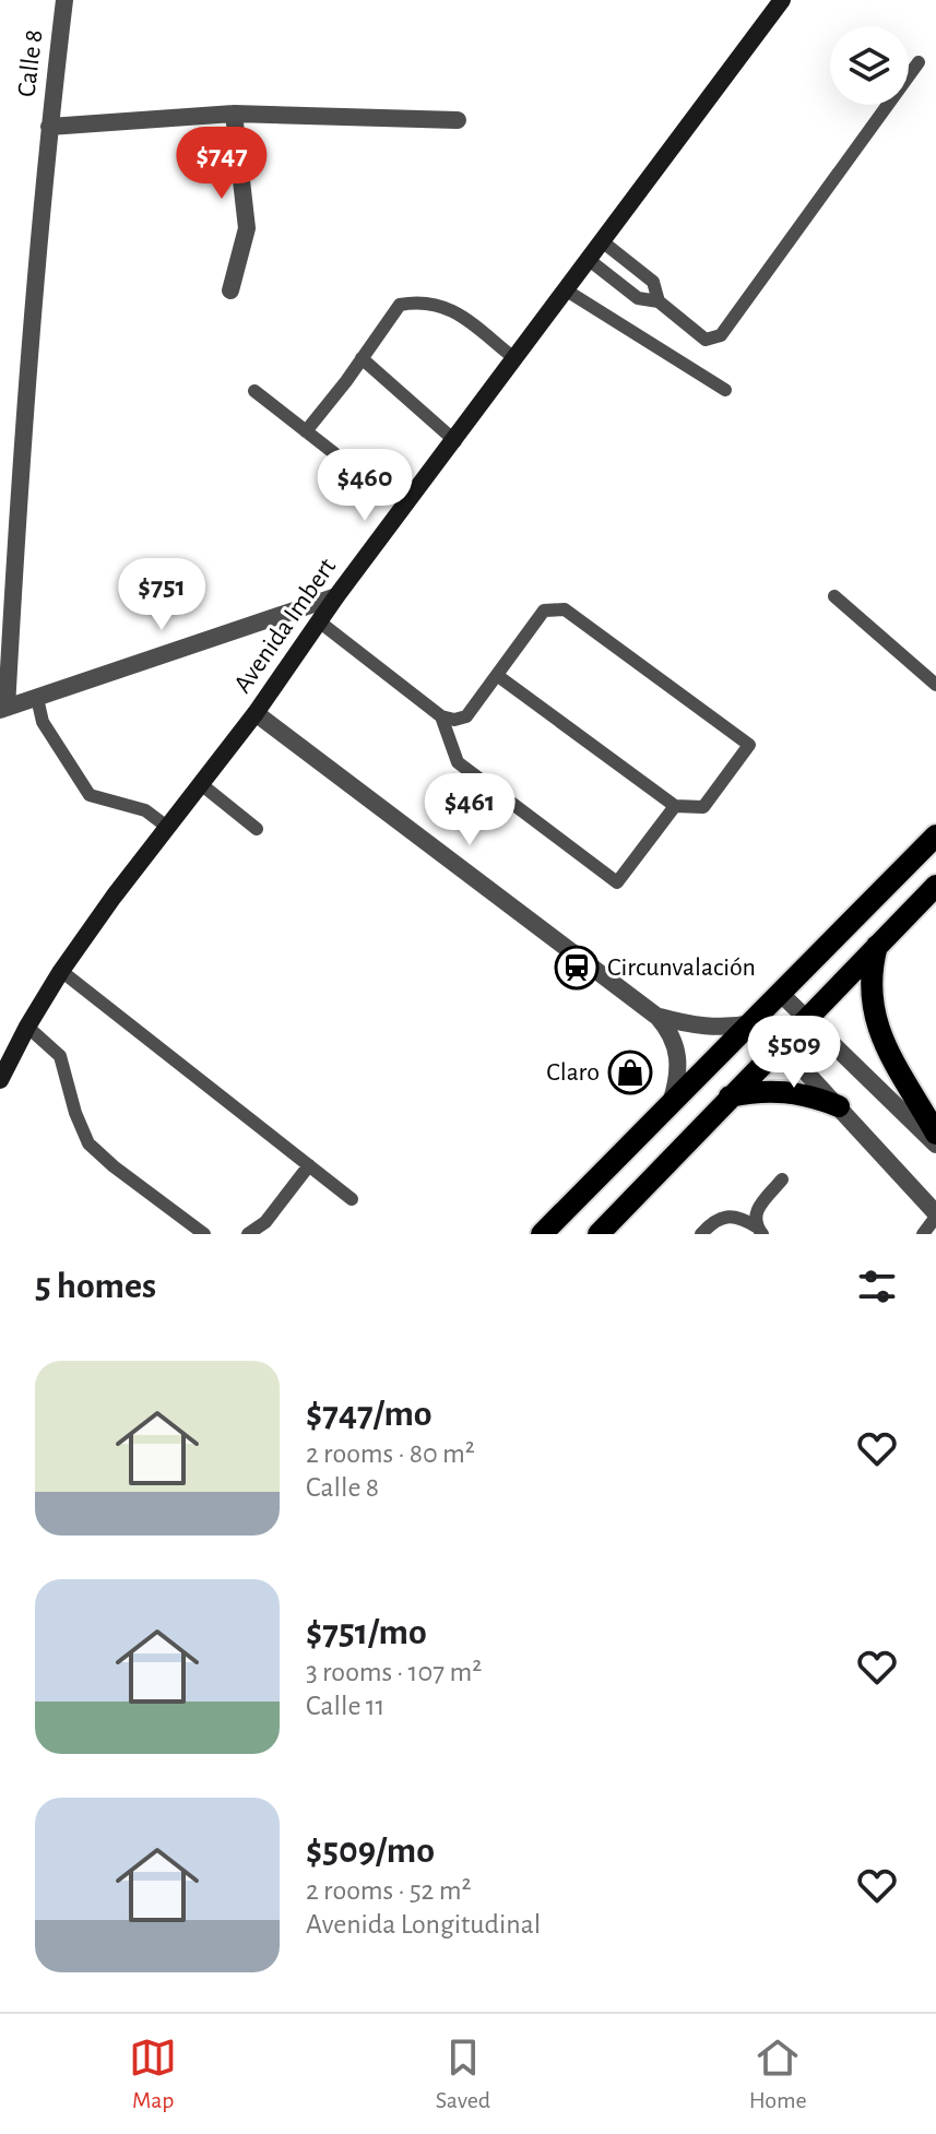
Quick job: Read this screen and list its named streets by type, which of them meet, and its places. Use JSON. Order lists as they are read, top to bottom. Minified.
{"streets":{"main road":["Avenida Imbert"],"street":["Calle 8"]},"places":{"station":["Circunvalación"],"shop":["Claro"]},"page":{"price":["$747","$460","$751","$461","$509"],"heading":"5 homes","list":[{"name":"$747/mo","note":"2 rooms · 80 m² · Calle 8"},{"name":"$751/mo","note":"3 rooms · 107 m² · Calle 11"},{"name":"$509/mo","note":"2 rooms · 52 m² · Avenida Longitudinal"}],"tabs":["Map","Saved","Home"]}}
